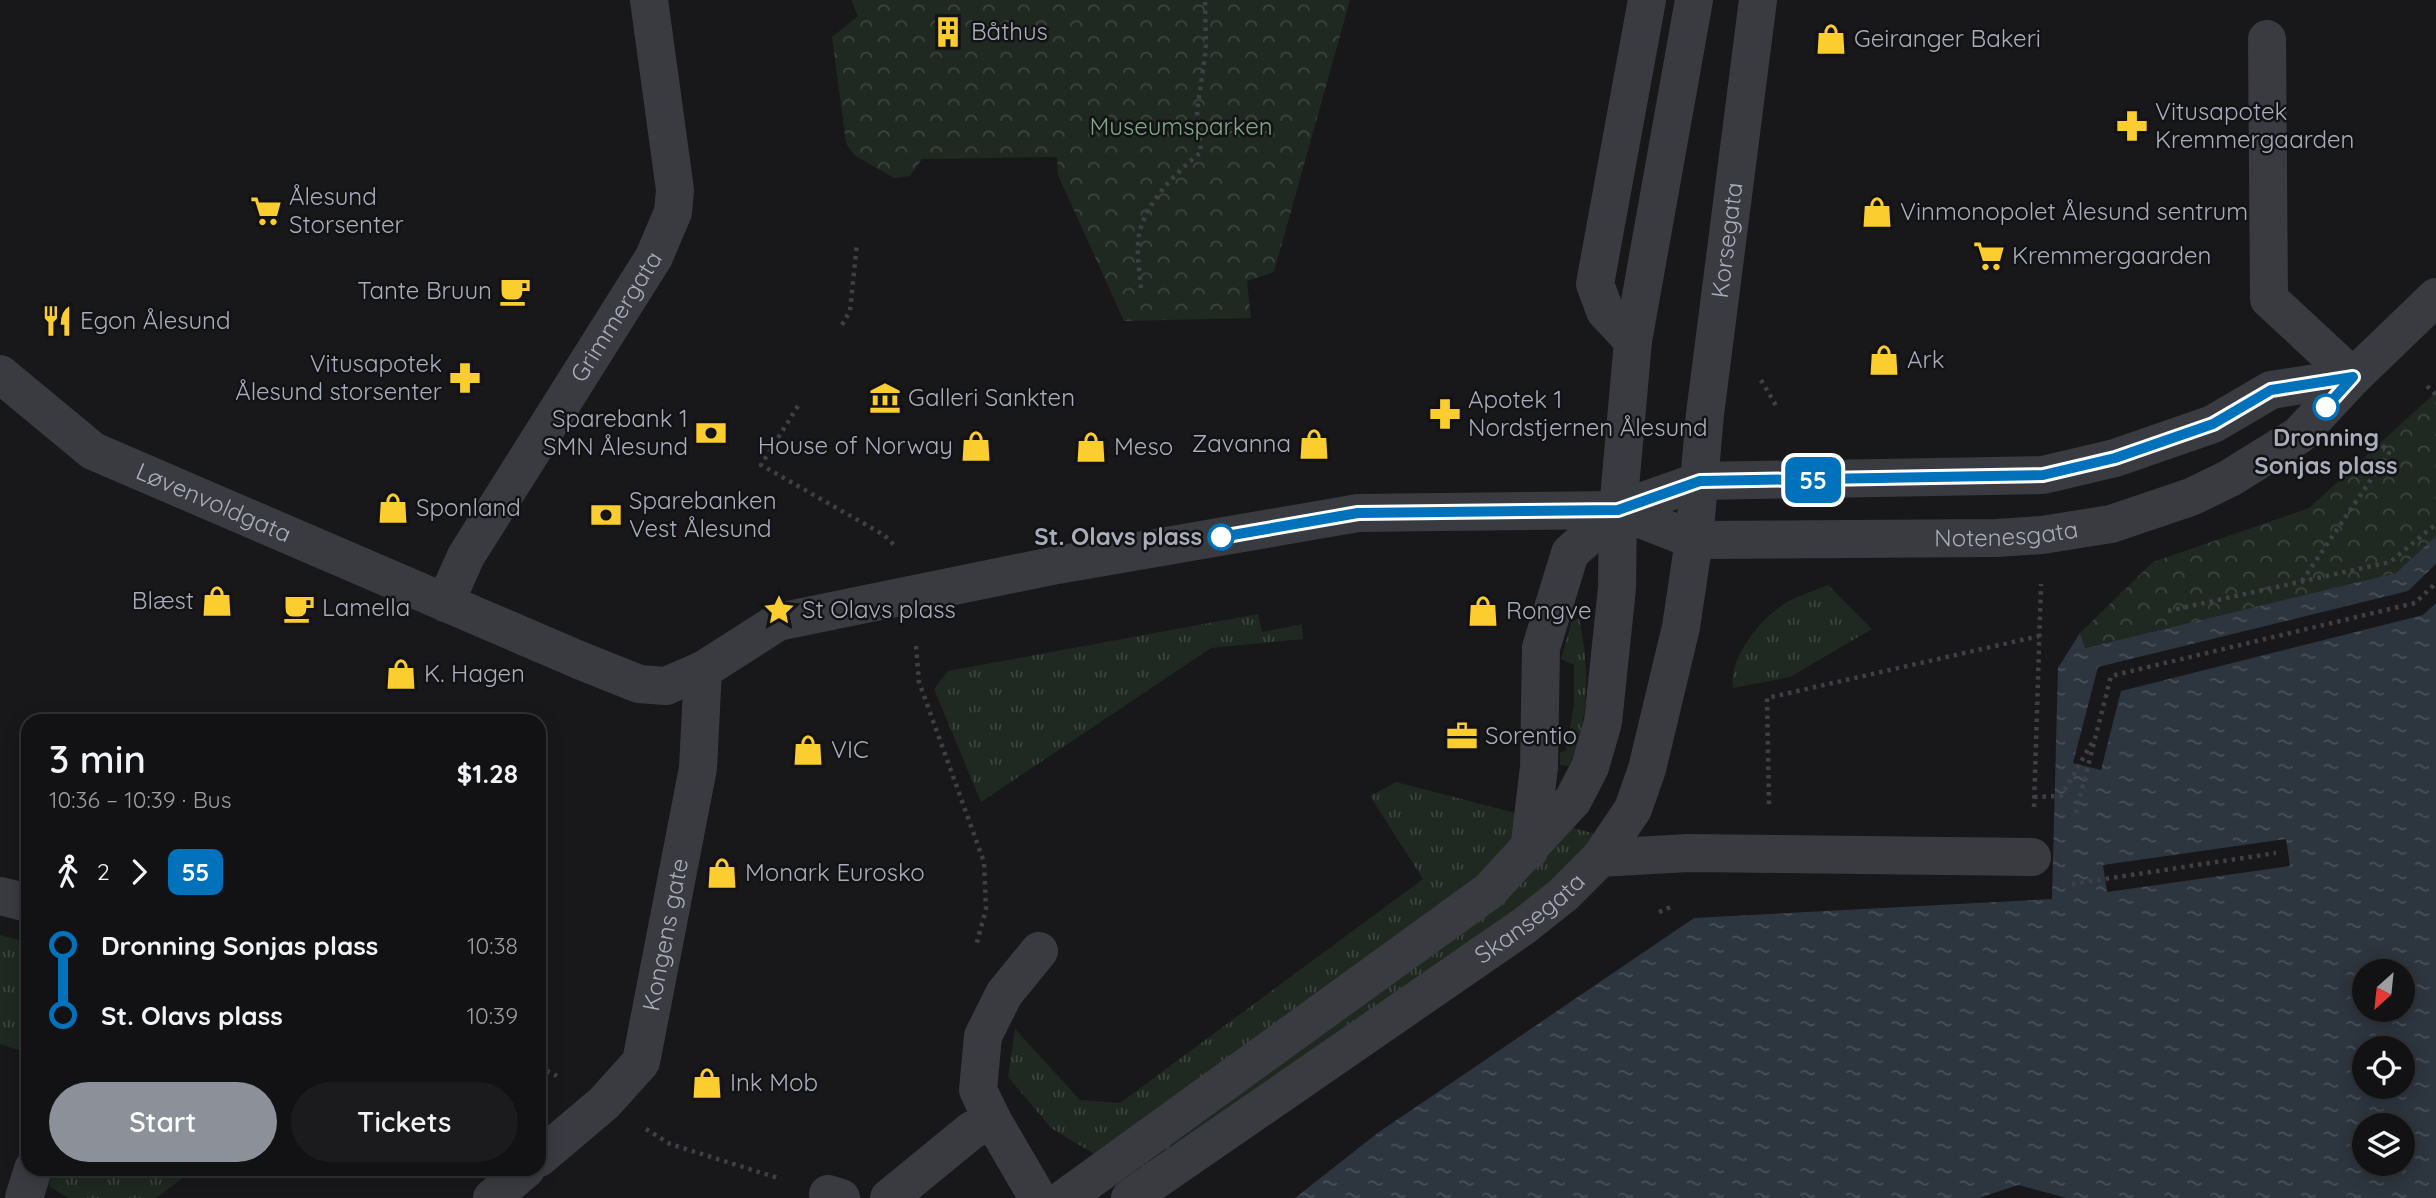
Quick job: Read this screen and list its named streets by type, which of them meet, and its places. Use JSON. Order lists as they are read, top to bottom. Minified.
{"streets":{"street":["Korsegata","Grimmergata","Løvenvoldgata","Notenesgata","Skansegata","Kongens gate"]},"crossings":[["Korsegata","Notenesgata"],["Korsegata","Skansegata"],["Grimmergata","Løvenvoldgata"],["Notenesgata","Skansegata"]],"parks":["Museumsparken"],"places":{"building":["Båthus"],"shop":["Geiranger Bakeri","Vinmonopolet Ålesund sentrum","Ark","Zavanna","House of Norway","Meso","Sponland","Blæst","Rongve","K. Hagen","VIC","Monark Eurosko","Ink Mob"],"pharmacy":["Vitusapotek Kremmergaarden","Vitusapotek Ålesund storsenter","Apotek 1 Nordstjernen Ålesund"],"supermarket":["Ålesund Storsenter","Kremmergaarden"],"cafe":["Tante Bruun","Lamella"],"restaurant":["Egon Ålesund"],"museum":["Galleri Sankten"],"other":["Dronning Sonjas plass","St. Olavs plass"],"bank":["Sparebank 1 SMN Ålesund","Sparebanken Vest Ålesund"],"place":["St Olavs plass"],"office":["Sorentio"]},"lines":["bus line 55"],"north":"bottom left","page":{"on_map":"55","heading":["3 min","10:36 – 10:39 · Bus","$1.28"],"legs":["2","55"],"list":[{"name":"Dronning Sonjas plass","value":"10:38"},{"name":"St. Olavs plass","value":"10:39"}],"buttons":["Start","Tickets"]}}
